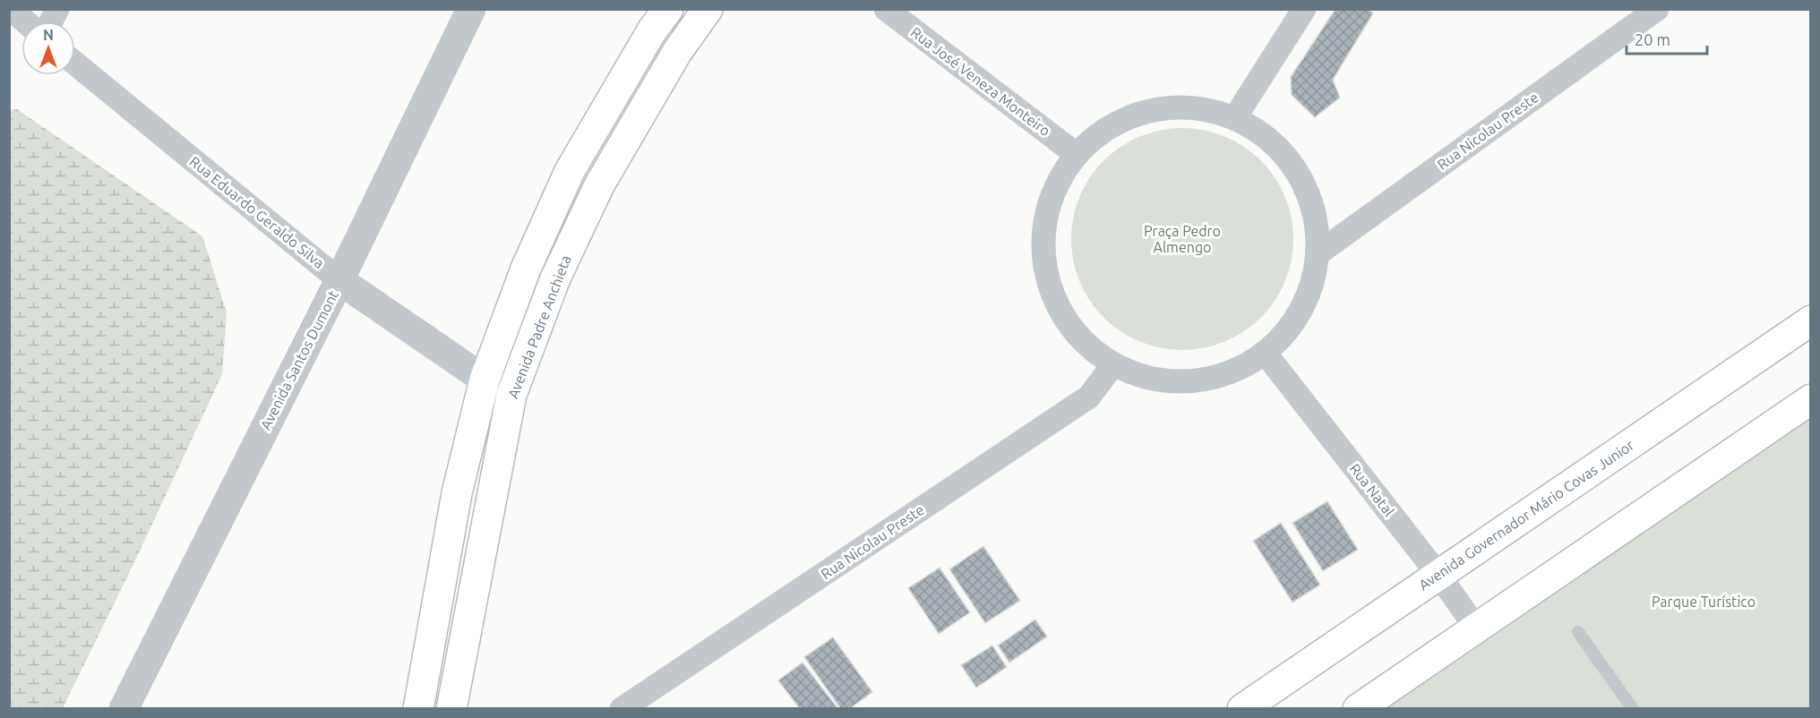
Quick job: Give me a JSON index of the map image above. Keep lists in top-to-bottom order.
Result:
{
  "streets": {
    "main road": ["Avenida Padre Anchieta", "Avenida Governador Mário Covas Junior"],
    "street": [
      "Rua José Veneza Monteiro",
      "Rua Nicolau Preste",
      "Rua Eduardo Geraldo Silva",
      "Avenida Santos Dumont",
      "Rua Natal"
    ]
  },
  "crossings": [
    ["Rua Eduardo Geraldo Silva", "Avenida Padre Anchieta"],
    ["Rua Eduardo Geraldo Silva", "Avenida Santos Dumont"],
    ["Rua Natal", "Avenida Governador Mário Covas Junior"]
  ],
  "parks": ["Praça Pedro Almengo", "Parque Turístico"],
  "scale_bar": "20 m",
  "north": "top"
}
